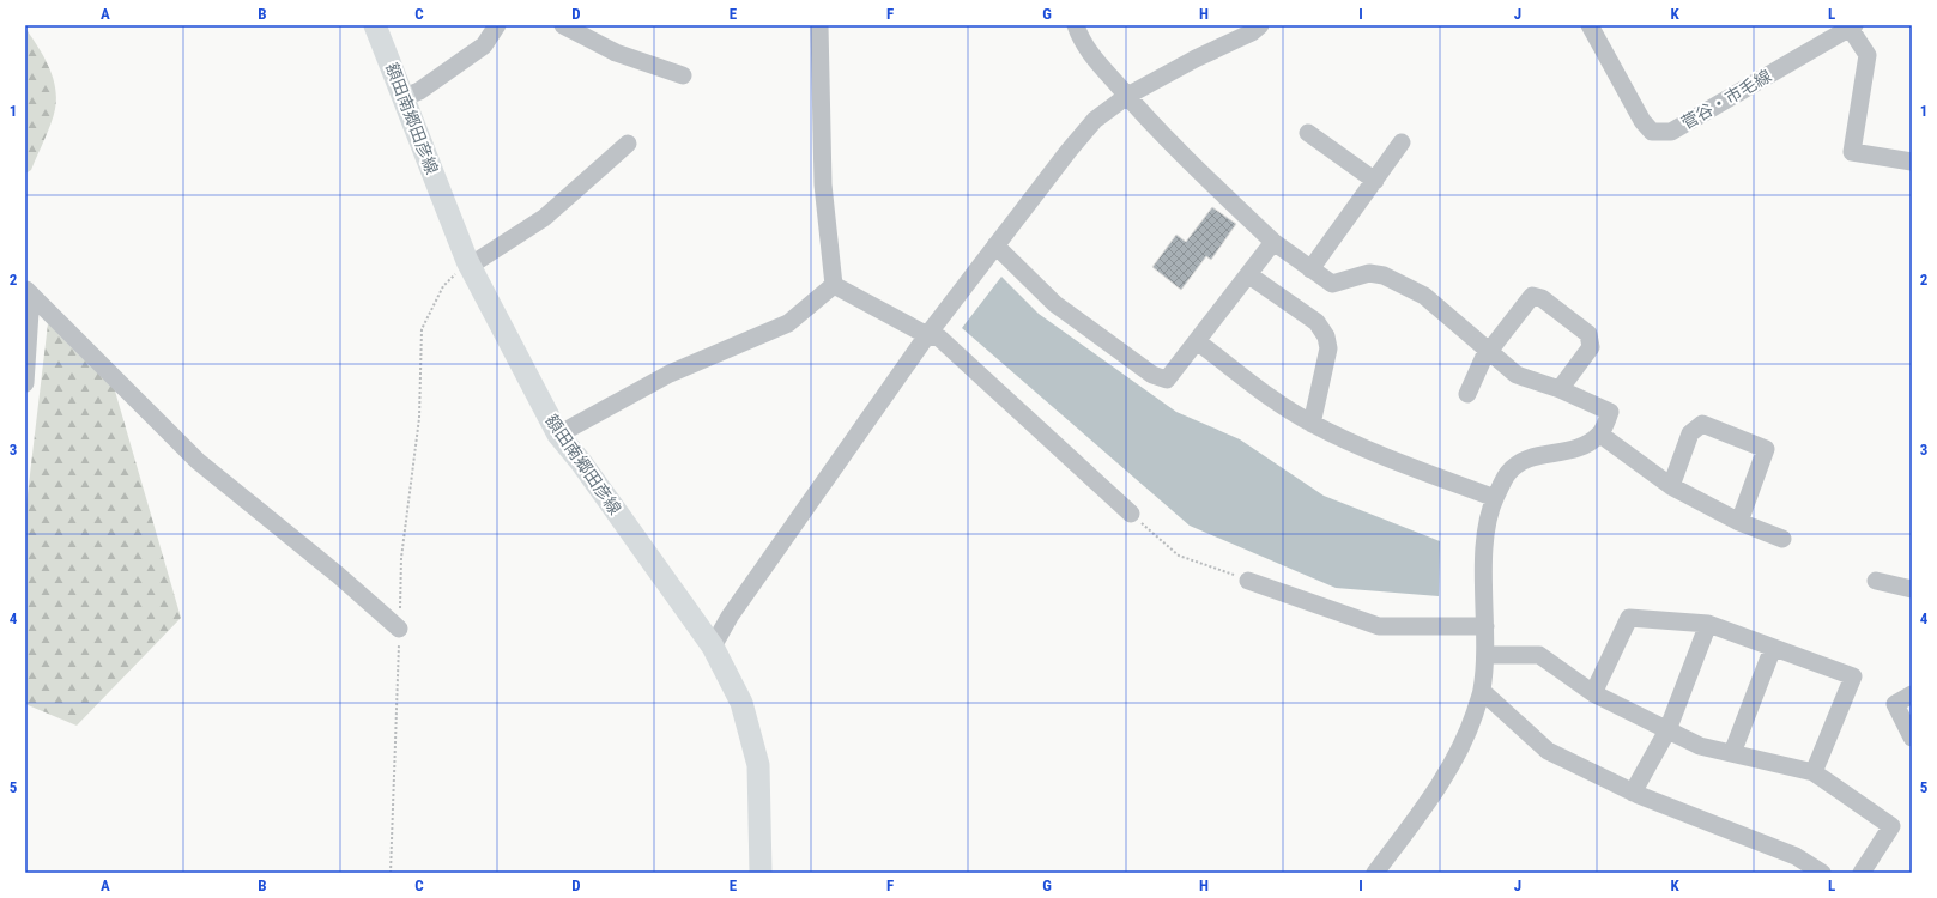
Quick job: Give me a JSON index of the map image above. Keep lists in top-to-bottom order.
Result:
{
  "streets": {
    "main road": ["額田南郷田彦線"],
    "street": ["菅谷・市毛線"]
  },
  "grid": {
    "columns": [
      "A",
      "B",
      "C",
      "D",
      "E",
      "F",
      "G",
      "H",
      "I",
      "J",
      "K",
      "L"
    ],
    "rows": [
      "1",
      "2",
      "3",
      "4",
      "5"
    ]
  }
}
